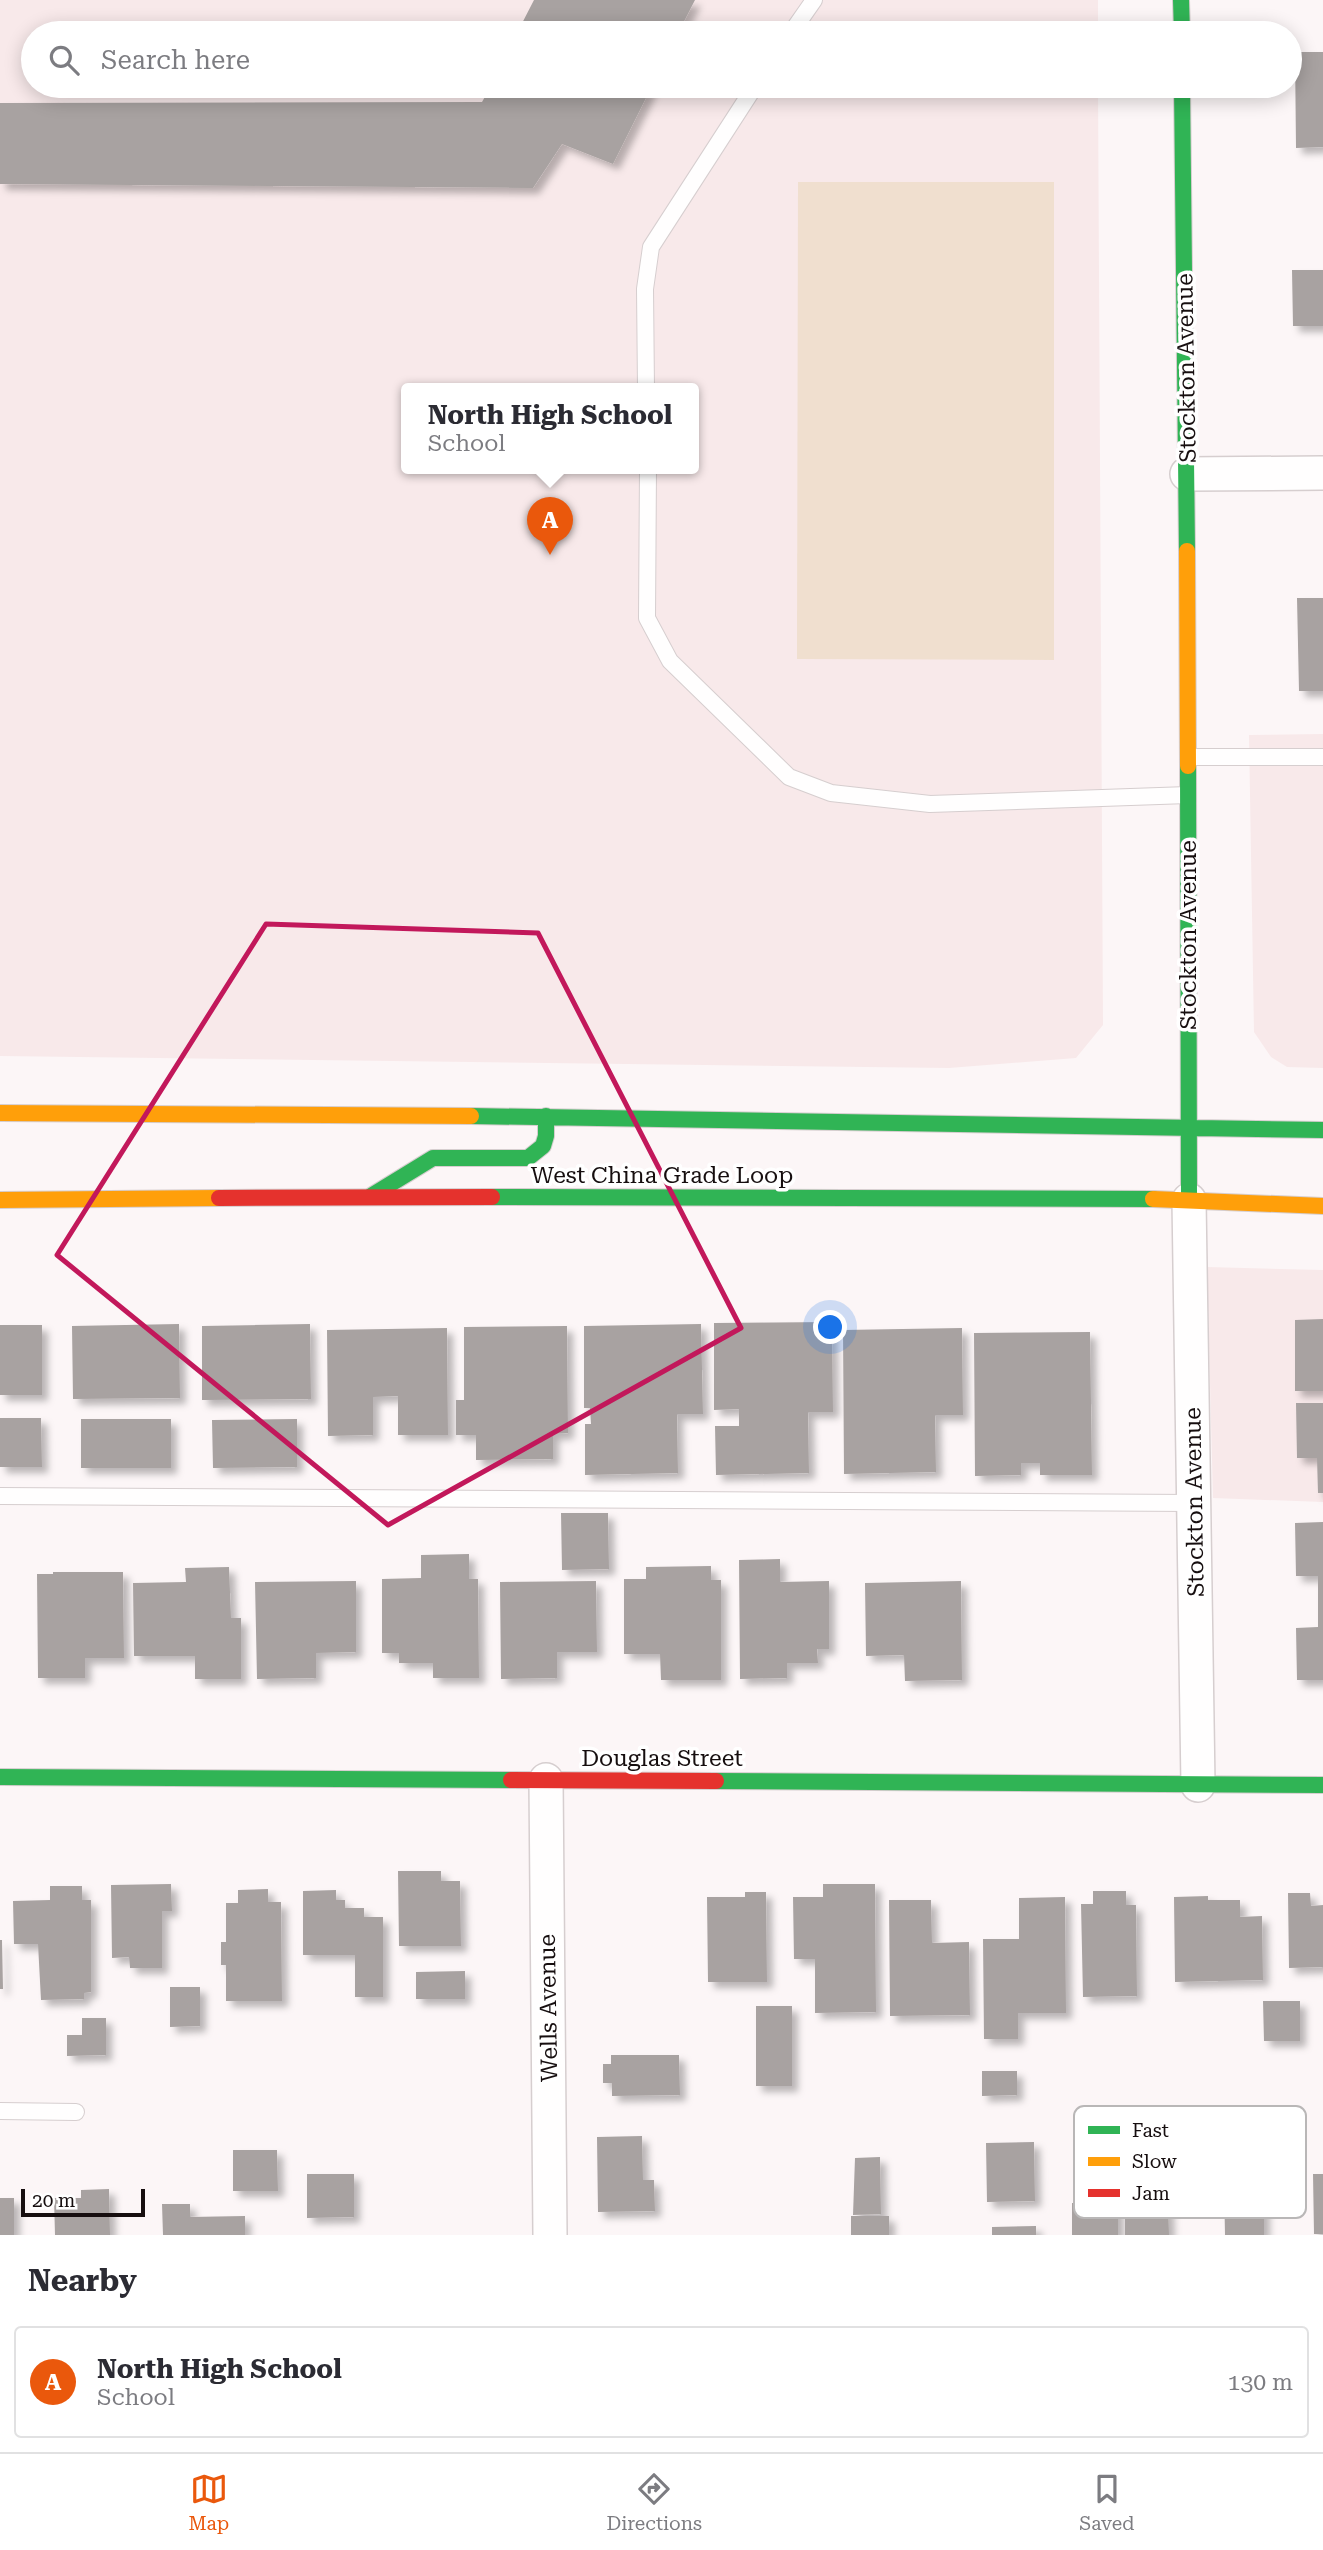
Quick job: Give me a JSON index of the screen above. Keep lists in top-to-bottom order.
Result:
{
  "streets": {
    "main road": ["Stockton Avenue", "West China Grade Loop", "Douglas Street"],
    "street": ["Wells Avenue"]
  },
  "crossings": [
    ["Stockton Avenue", "West China Grade Loop"],
    ["Stockton Avenue", "Douglas Street"],
    ["Douglas Street", "Wells Avenue"]
  ],
  "legend": ["Fast", "Slow", "Jam"],
  "scale_bar": "20 m",
  "page": {
    "search": "Search here",
    "popup": ["North High School", "School"],
    "pins": "A",
    "scale": "20 m",
    "heading": "Nearby",
    "list": [
      {
        "mark": "A",
        "name": "North High School",
        "note": "School",
        "value": "130 m"
      }
    ],
    "nav": ["Map", "Directions", "Saved"]
  }
}
